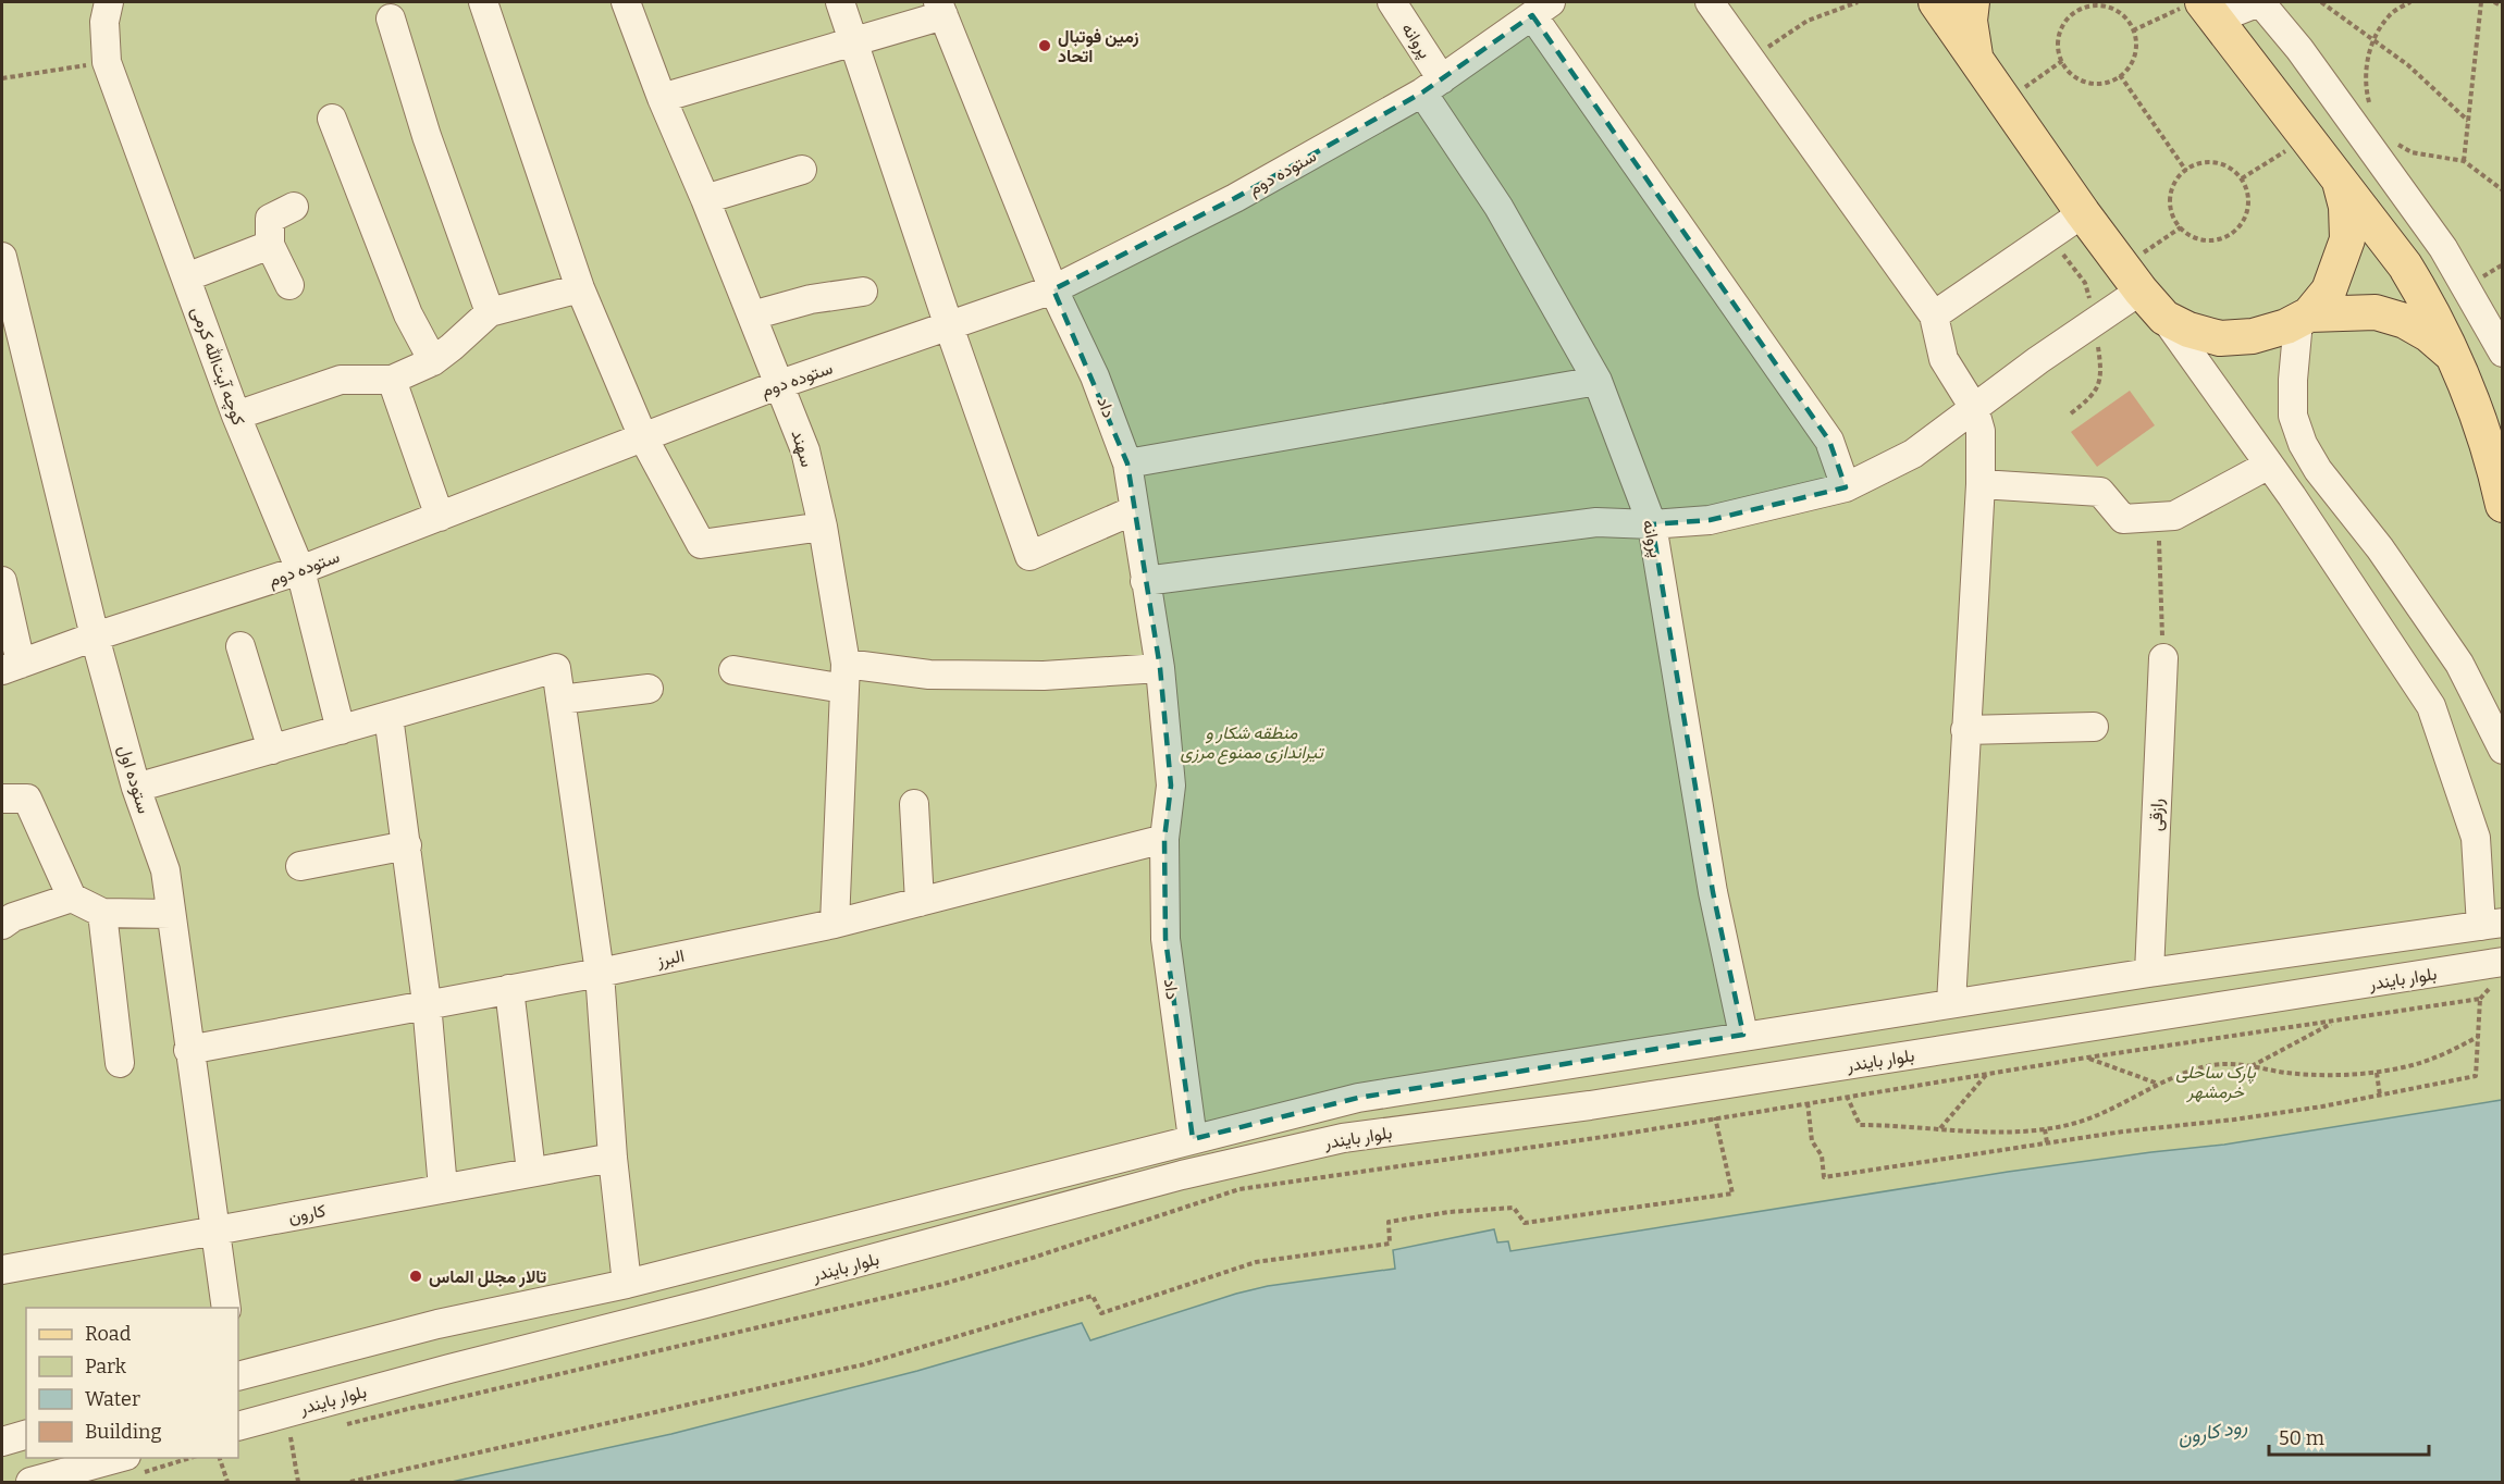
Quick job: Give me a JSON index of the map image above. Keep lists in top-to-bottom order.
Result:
{
  "streets": {
    "street": [
      "پروانه",
      "ستوده دوم",
      "کوچه آیت‌الله کرمی",
      "داد",
      "سهند",
      "ستوده اول",
      "رازقی",
      "البرز",
      "بلوار بایندر",
      "کارون"
    ]
  },
  "crossings": [
    ["پروانه", "ستوده دوم"],
    ["پروانه", "بلوار بایندر"],
    ["ستوده دوم", "کوچه آیت‌الله کرمی"],
    ["ستوده دوم", "داد"],
    ["ستوده دوم", "سهند"],
    ["ستوده دوم", "ستوده اول"],
    ["داد", "البرز"],
    ["داد", "بلوار بایندر"],
    ["سهند", "البرز"],
    ["ستوده اول", "البرز"],
    ["ستوده اول", "کارون"],
    ["رازقی", "بلوار بایندر"]
  ],
  "water": ["رود کارون"],
  "parks": ["منطقه شکار و تیراندازی ممنوع مرزی", "پارک ساحلی خرمشهر"],
  "places": ["زمین فوتبال اتحاد", "تالار مجلل الماس"],
  "legend": [
    "Road",
    "Park",
    "Water",
    "Building"
  ],
  "scale_bar": "50 m"
}
